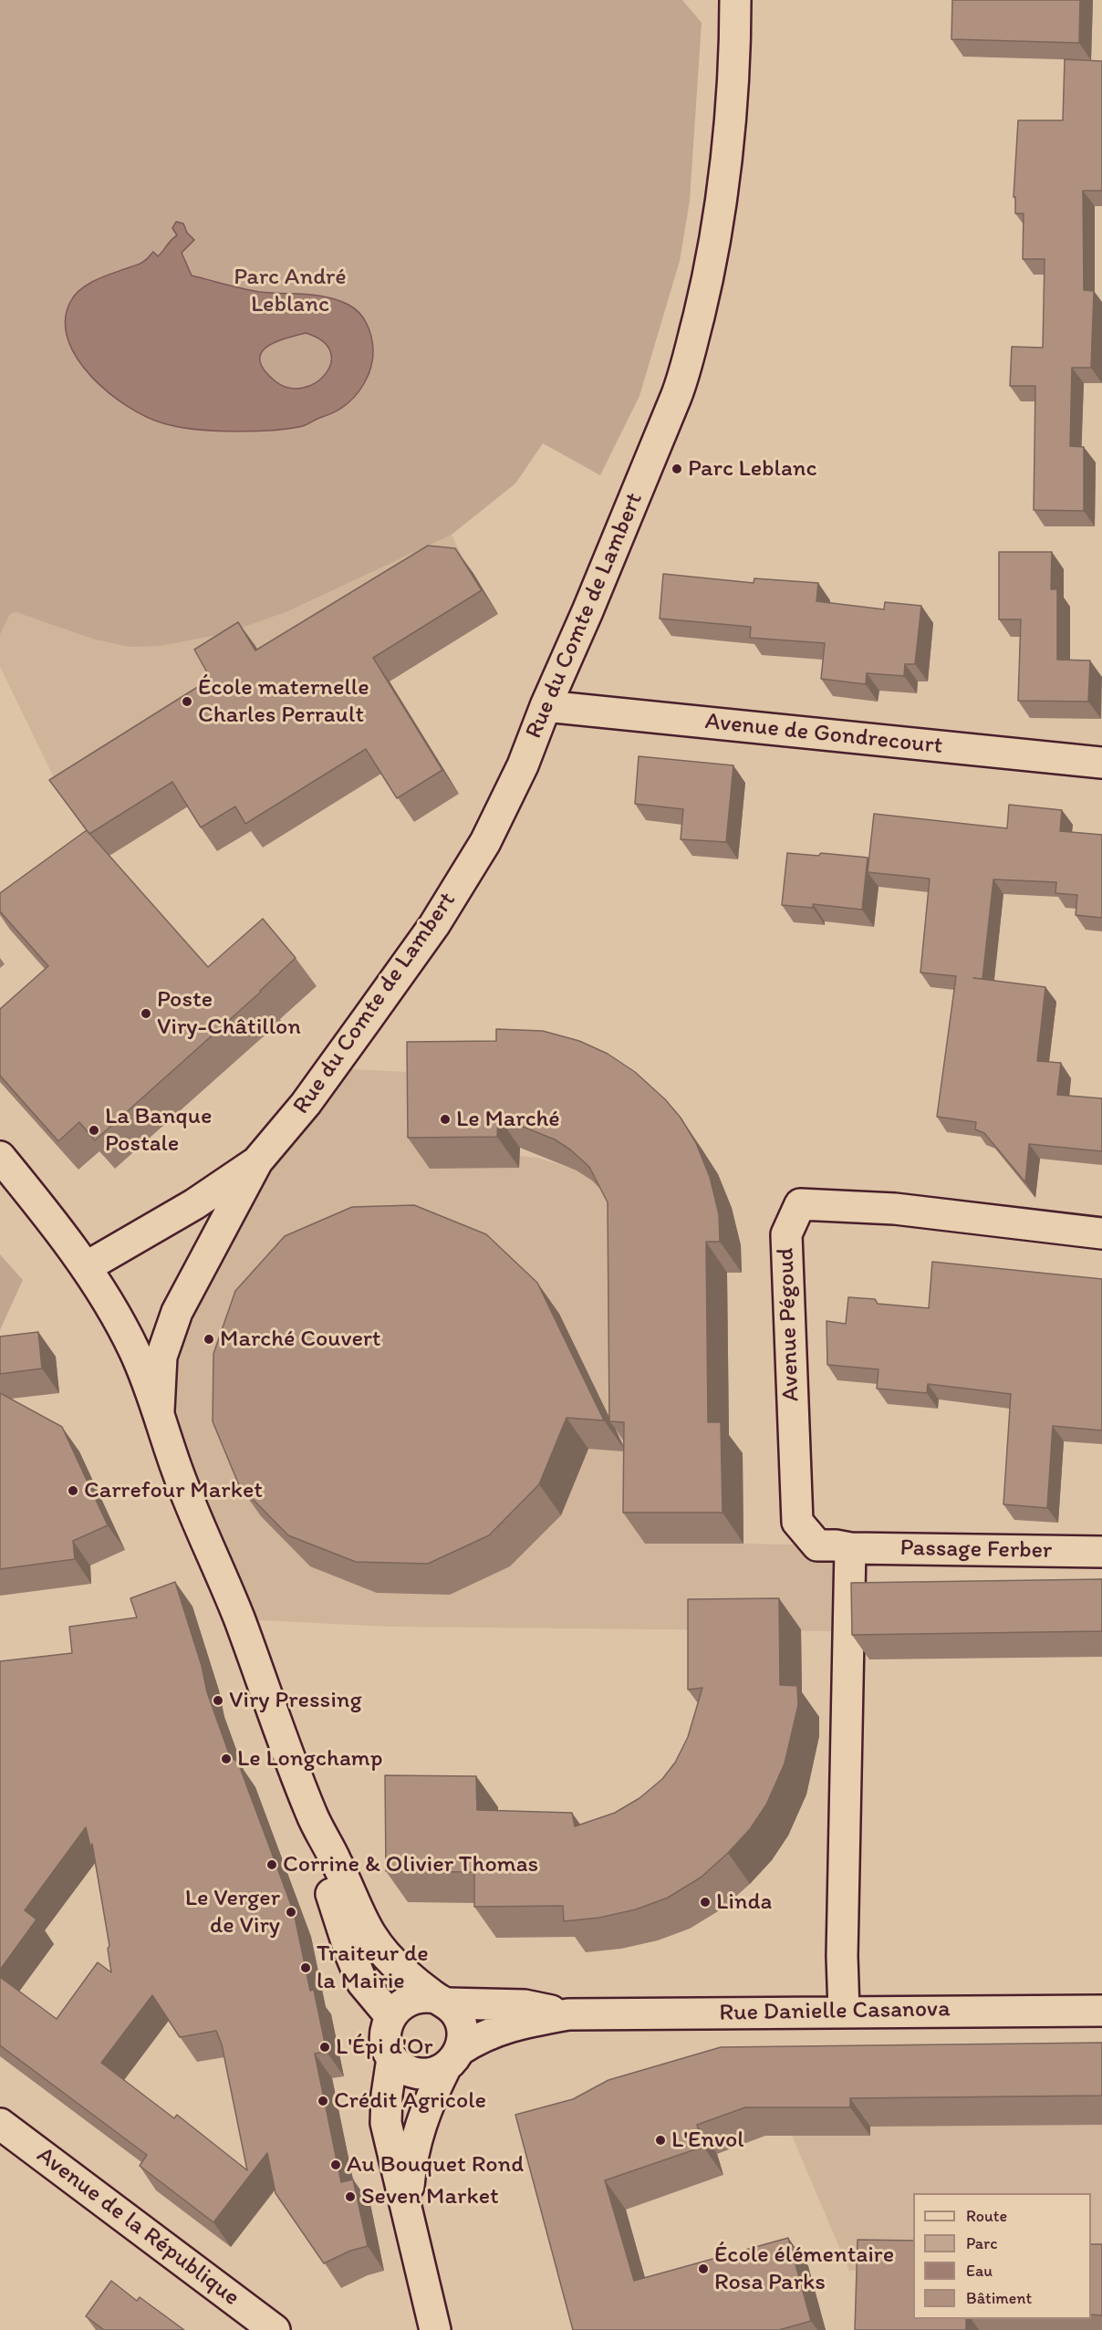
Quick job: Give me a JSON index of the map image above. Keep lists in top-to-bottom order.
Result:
{
  "streets": {
    "street": [
      "Rue du Comte de Lambert",
      "Avenue de Gondrecourt",
      "Avenue Pégoud",
      "Passage Ferber",
      "Rue Danielle Casanova",
      "Avenue de la République"
    ]
  },
  "crossings": [
    ["Rue du Comte de Lambert", "Avenue de Gondrecourt"],
    ["Avenue Pégoud", "Passage Ferber"]
  ],
  "parks": ["Parc André Leblanc"],
  "places": [
    "Parc Leblanc",
    "École maternelle Charles Perrault",
    "Poste Viry-Châtillon",
    "Le Marché",
    "La Banque Postale",
    "Marché Couvert",
    "Carrefour Market",
    "Viry Pressing",
    "Le Longchamp",
    "Corrine & Olivier Thomas",
    "Linda",
    "Le Verger de Viry",
    "Traiteur de la Mairie",
    "L'Épi d'Or",
    "Crédit Agricole",
    "L'Envol",
    "Au Bouquet Rond",
    "Seven Market",
    "École élémentaire Rosa Parks"
  ],
  "legend": [
    "Route",
    "Parc",
    "Eau",
    "Bâtiment"
  ]
}
